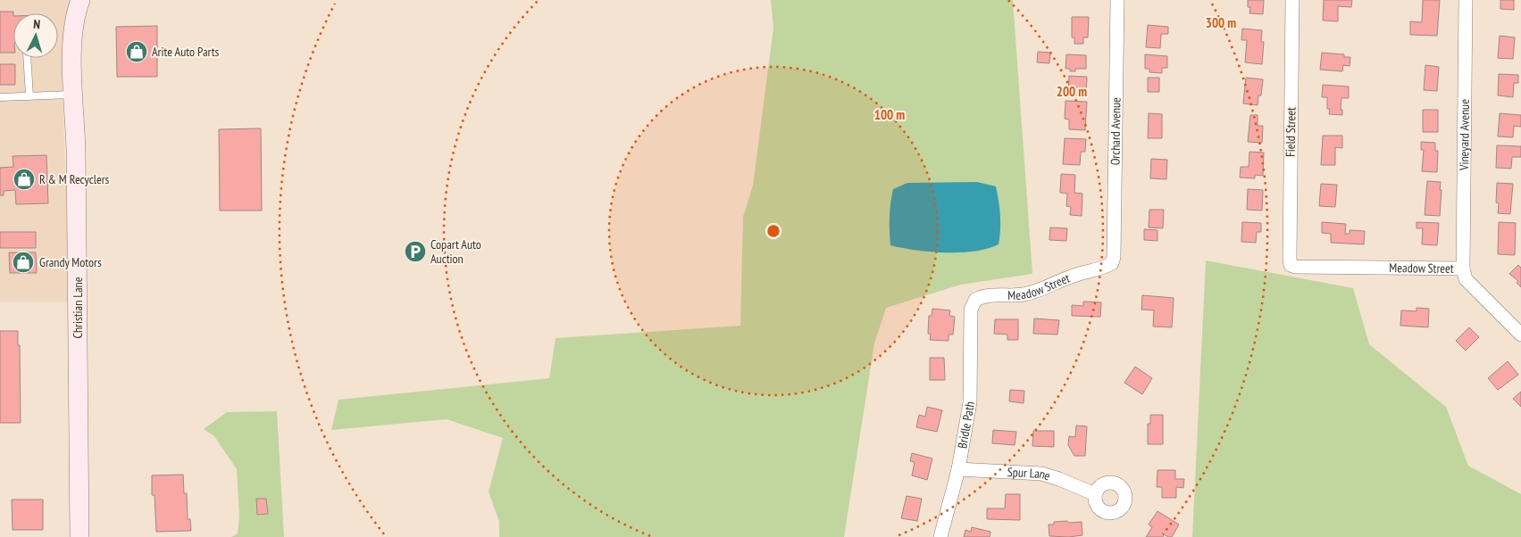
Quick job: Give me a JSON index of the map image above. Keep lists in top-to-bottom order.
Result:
{
  "streets": {
    "main road": ["Christian Lane"],
    "street": [
      "Orchard Avenue",
      "Field Street",
      "Vineyard Avenue",
      "Meadow Street",
      "Bridle Path",
      "Spur Lane"
    ]
  },
  "crossings": [
    ["Orchard Avenue", "Meadow Street"],
    ["Field Street", "Meadow Street"],
    ["Vineyard Avenue", "Meadow Street"],
    ["Meadow Street", "Bridle Path"],
    ["Bridle Path", "Spur Lane"]
  ],
  "places": {
    "shop": ["Arite Auto Parts", "R & M Recyclers", "Grandy Motors"],
    "parking": ["Copart Auto Auction"]
  },
  "north": "top",
  "rings": ["300 m", "200 m", "100 m"]
}
